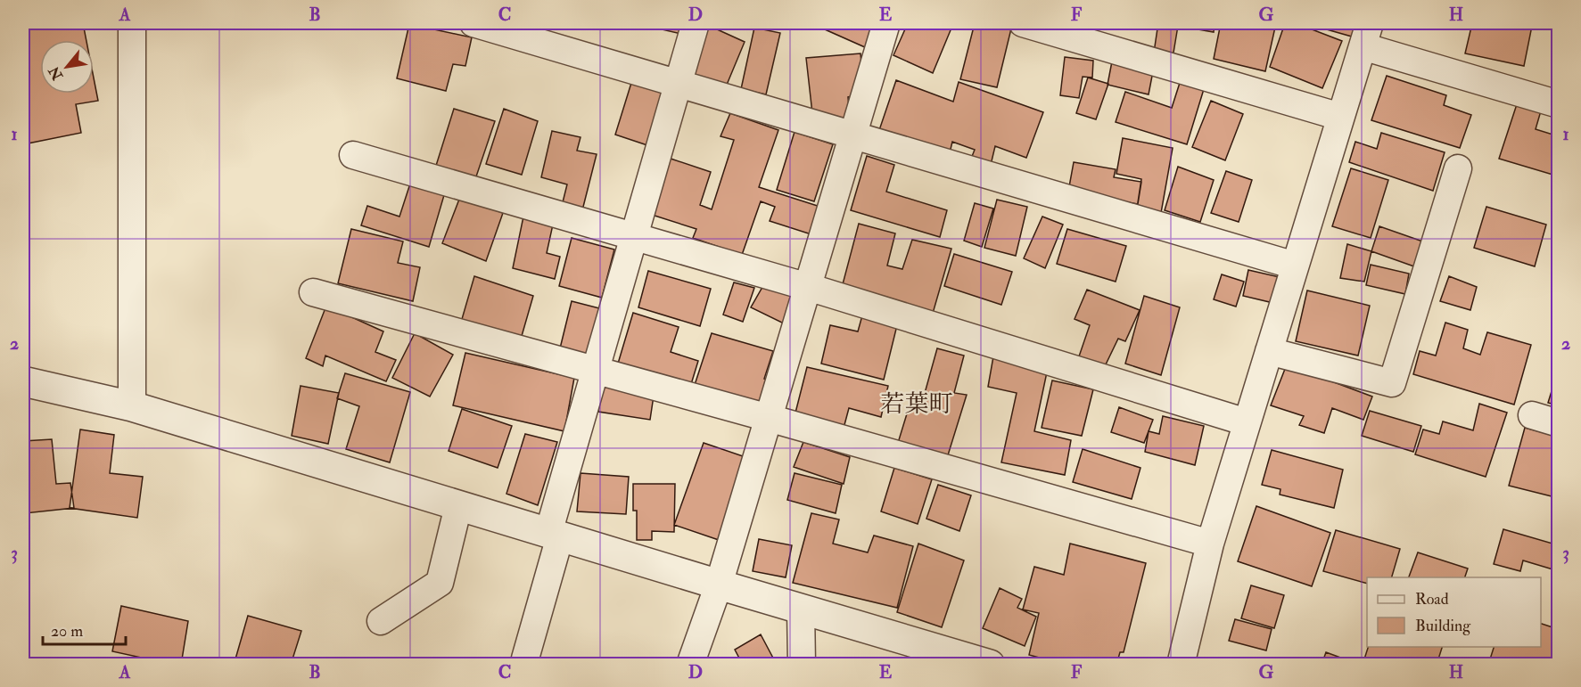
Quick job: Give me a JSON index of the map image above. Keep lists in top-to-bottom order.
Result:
{
  "districts": ["若葉町"],
  "legend": ["Road", "Building"],
  "scale_bar": "20 m",
  "north": "bottom left",
  "grid": {
    "columns": [
      "A",
      "B",
      "C",
      "D",
      "E",
      "F",
      "G",
      "H"
    ],
    "rows": ["1", "2", "3"]
  }
}
